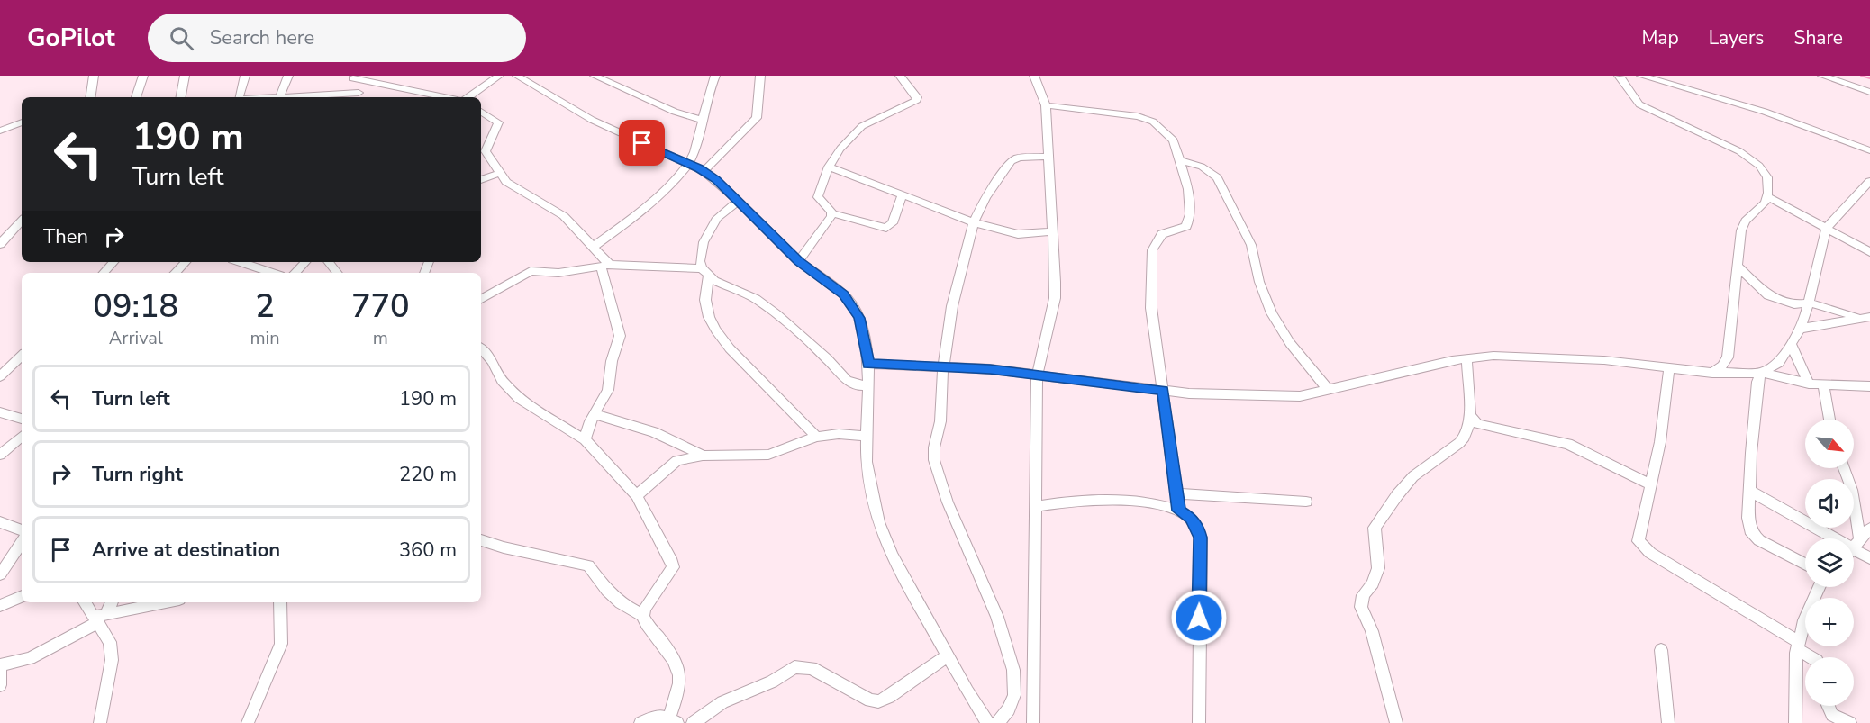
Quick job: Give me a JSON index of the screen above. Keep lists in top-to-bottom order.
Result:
{
  "north": "bottom right",
  "page": {
    "header": "GoPilot",
    "search": "Search here",
    "nav": ["Map", "Layers", "Share"],
    "turn": ["190 m", "Turn left"],
    "then": "Then",
    "eta": [
      "09:18",
      "Arrival",
      "2",
      "min",
      "770",
      "m"
    ],
    "list": [
      {
        "name": "Turn left",
        "value": "190 m"
      },
      {
        "name": "Turn right",
        "value": "220 m"
      },
      {
        "name": "Arrive at destination",
        "value": "360 m"
      }
    ],
    "map_buttons": ["+", "−"]
  }
}
